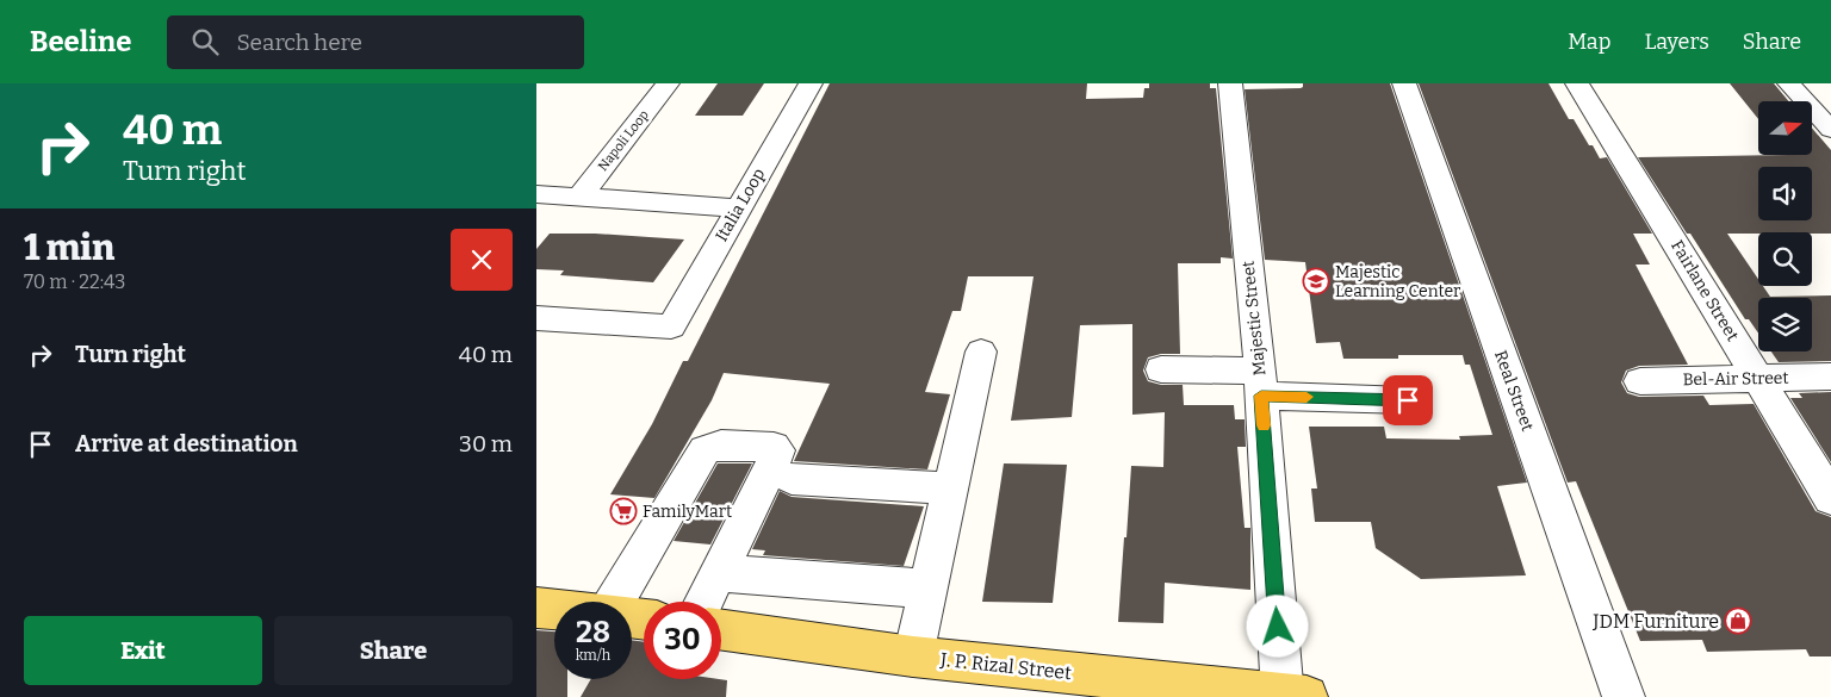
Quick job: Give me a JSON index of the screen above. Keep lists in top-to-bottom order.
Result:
{
  "streets": {
    "main road": ["J. P. Rizal Street"],
    "street": [
      "Napoli Loop",
      "Italia Loop",
      "Fairlane Street",
      "Majestic Street",
      "Bel-Air Street",
      "Real Street"
    ]
  },
  "crossings": [
    ["Fairlane Street", "Bel-Air Street"],
    ["Majestic Street", "J. P. Rizal Street"]
  ],
  "places": {
    "school or university": ["Majestic Learning Center"],
    "supermarket": ["FamilyMart"],
    "shop": ["JDM Furniture"]
  },
  "north": "right",
  "page": {
    "header": "Beeline",
    "search": "Search here",
    "nav": ["Map", "Layers", "Share"],
    "turn": ["40 m", "Turn right"],
    "heading": ["1 min", "70 m · 22:43"],
    "list": [
      {
        "name": "Turn right",
        "value": "40 m"
      },
      {
        "name": "Arrive at destination",
        "value": "30 m"
      }
    ],
    "speed": "28 km/h",
    "limit": "30",
    "buttons": ["Exit", "Share"]
  }
}
